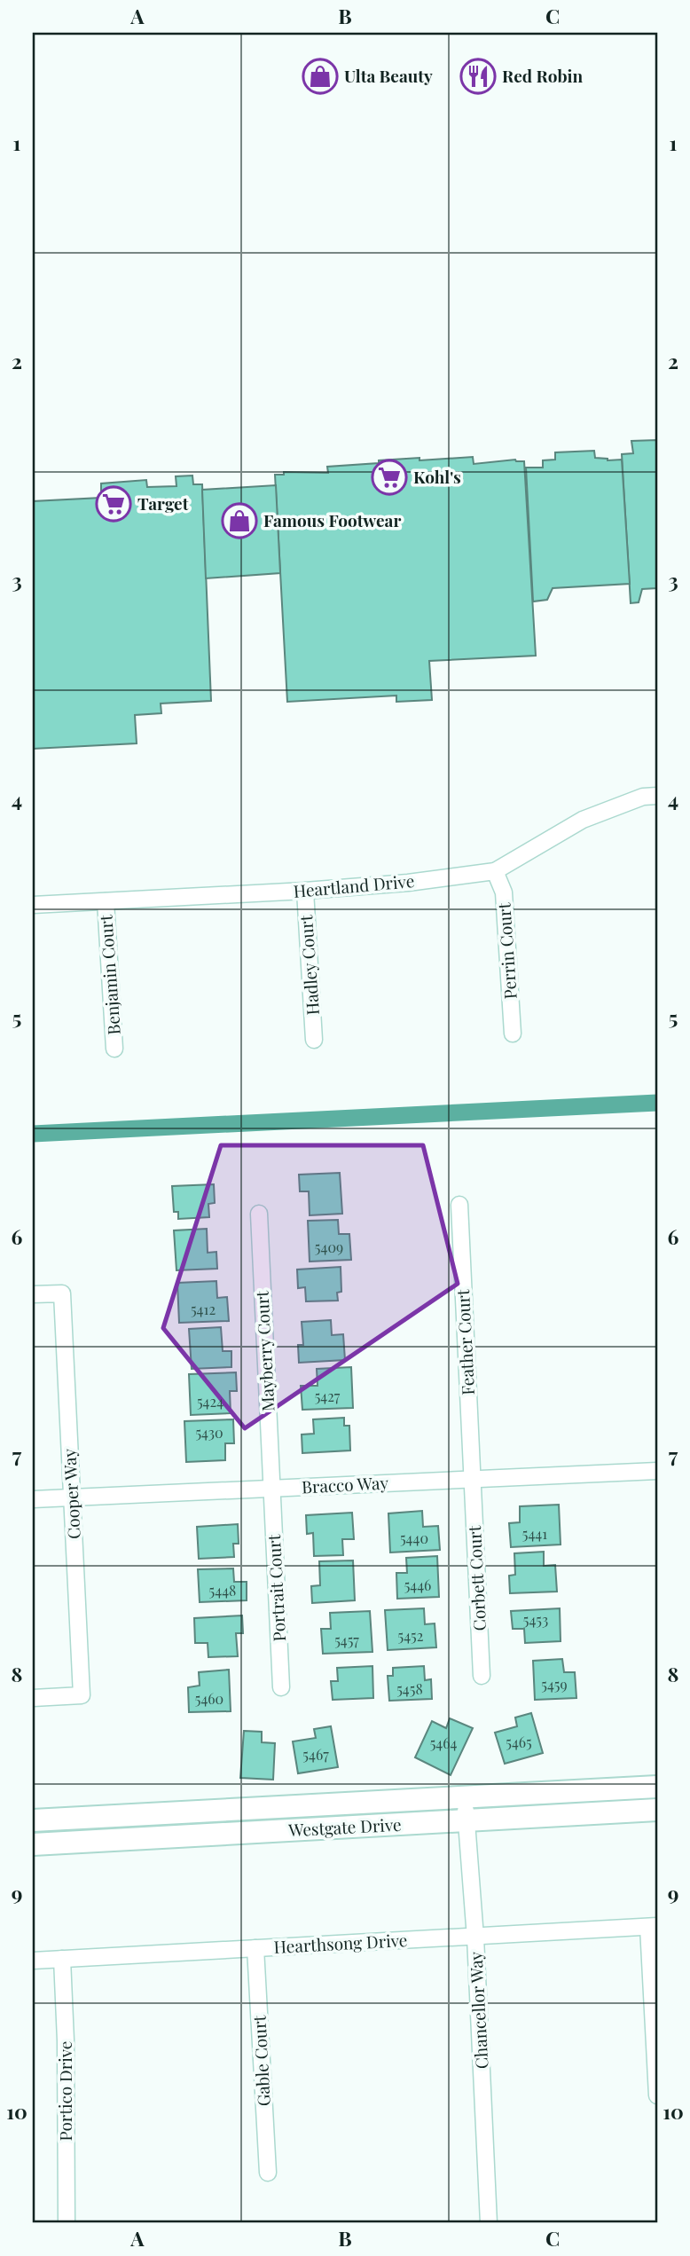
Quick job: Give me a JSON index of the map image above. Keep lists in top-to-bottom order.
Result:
{
  "streets": {
    "street": [
      "Heartland Drive",
      "Perrin Court",
      "Hadley Court",
      "Benjamin Court",
      "Feather Court",
      "Mayberry Court",
      "Bracco Way",
      "Cooper Way",
      "Corbett Court",
      "Portrait Court",
      "Westgate Drive",
      "Hearthsong Drive",
      "Chancellor Way",
      "Gable Court",
      "Portico Drive"
    ]
  },
  "crossings": [
    ["Heartland Drive", "Perrin Court"],
    ["Heartland Drive", "Hadley Court"],
    ["Heartland Drive", "Benjamin Court"],
    ["Feather Court", "Bracco Way"],
    ["Feather Court", "Corbett Court"],
    ["Mayberry Court", "Bracco Way"],
    ["Mayberry Court", "Portrait Court"],
    ["Bracco Way", "Cooper Way"],
    ["Bracco Way", "Corbett Court"],
    ["Bracco Way", "Portrait Court"],
    ["Westgate Drive", "Chancellor Way"],
    ["Hearthsong Drive", "Chancellor Way"],
    ["Hearthsong Drive", "Gable Court"],
    ["Hearthsong Drive", "Portico Drive"]
  ],
  "places": {
    "shop": ["Ulta Beauty", "Famous Footwear"],
    "restaurant": ["Red Robin"],
    "supermarket": ["Kohl's", "Target"]
  },
  "house_numbers": [
    "5409",
    "5412",
    "5427",
    "5424",
    "5430",
    "5441",
    "5440",
    "5446",
    "5448",
    "5453",
    "5452",
    "5457",
    "5459",
    "5458",
    "5460",
    "5465",
    "5464",
    "5467"
  ],
  "grid": {
    "columns": ["A", "B", "C"],
    "rows": [
      "1",
      "2",
      "3",
      "4",
      "5",
      "6",
      "7",
      "8",
      "9",
      "10"
    ]
  }
}
